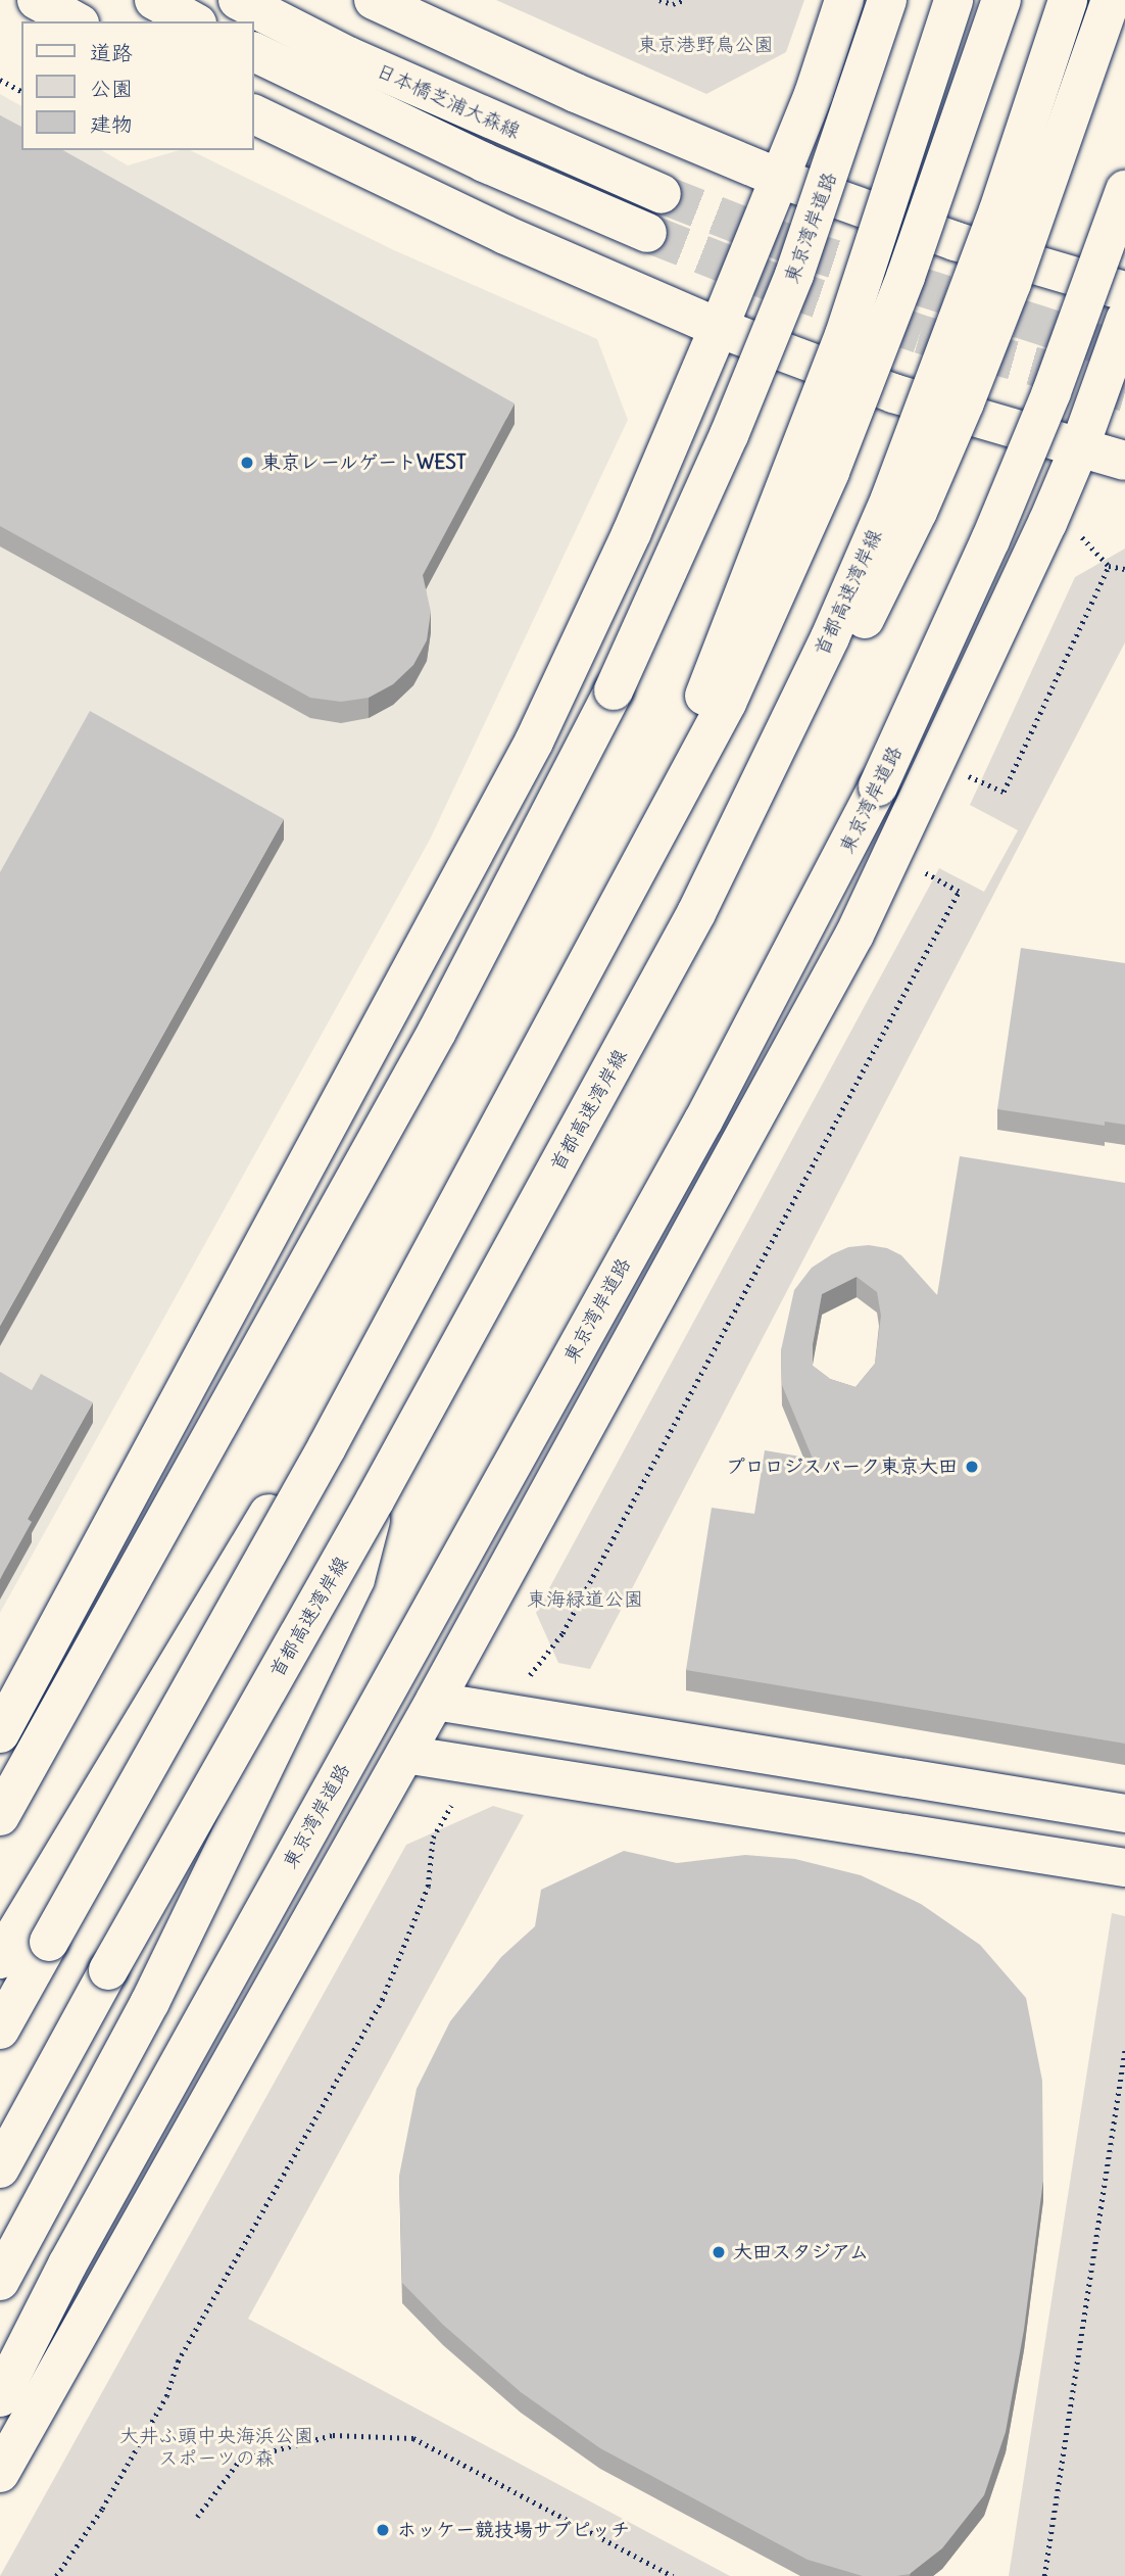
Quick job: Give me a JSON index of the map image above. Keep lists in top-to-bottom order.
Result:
{
  "streets": {
    "main road": ["日本橋芝浦大森線", "東京湾岸道路", "首都高速湾岸線"]
  },
  "parks": ["東京港野鳥公園", "東海緑道公園", "大井ふ頭中央海浜公園 スポーツの森"],
  "places": [
    "東京レールゲートWEST",
    "プロロジスパーク東京大田",
    "大田スタジアム",
    "ホッケー競技場サブピッチ"
  ],
  "legend": ["道路", "公園", "建物"]
}
